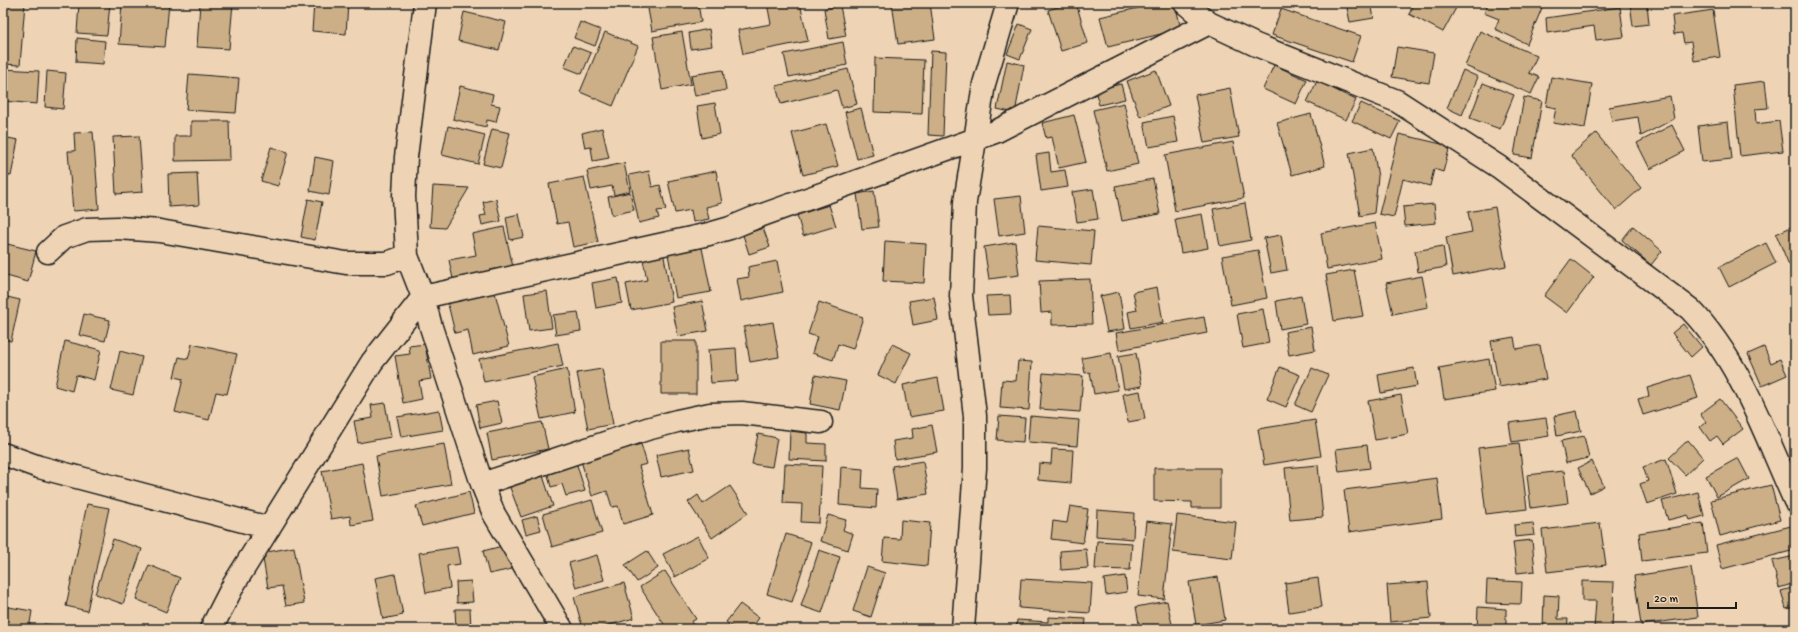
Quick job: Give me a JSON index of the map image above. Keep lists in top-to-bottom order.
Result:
{
  "scale_bar": "20 m"
}
